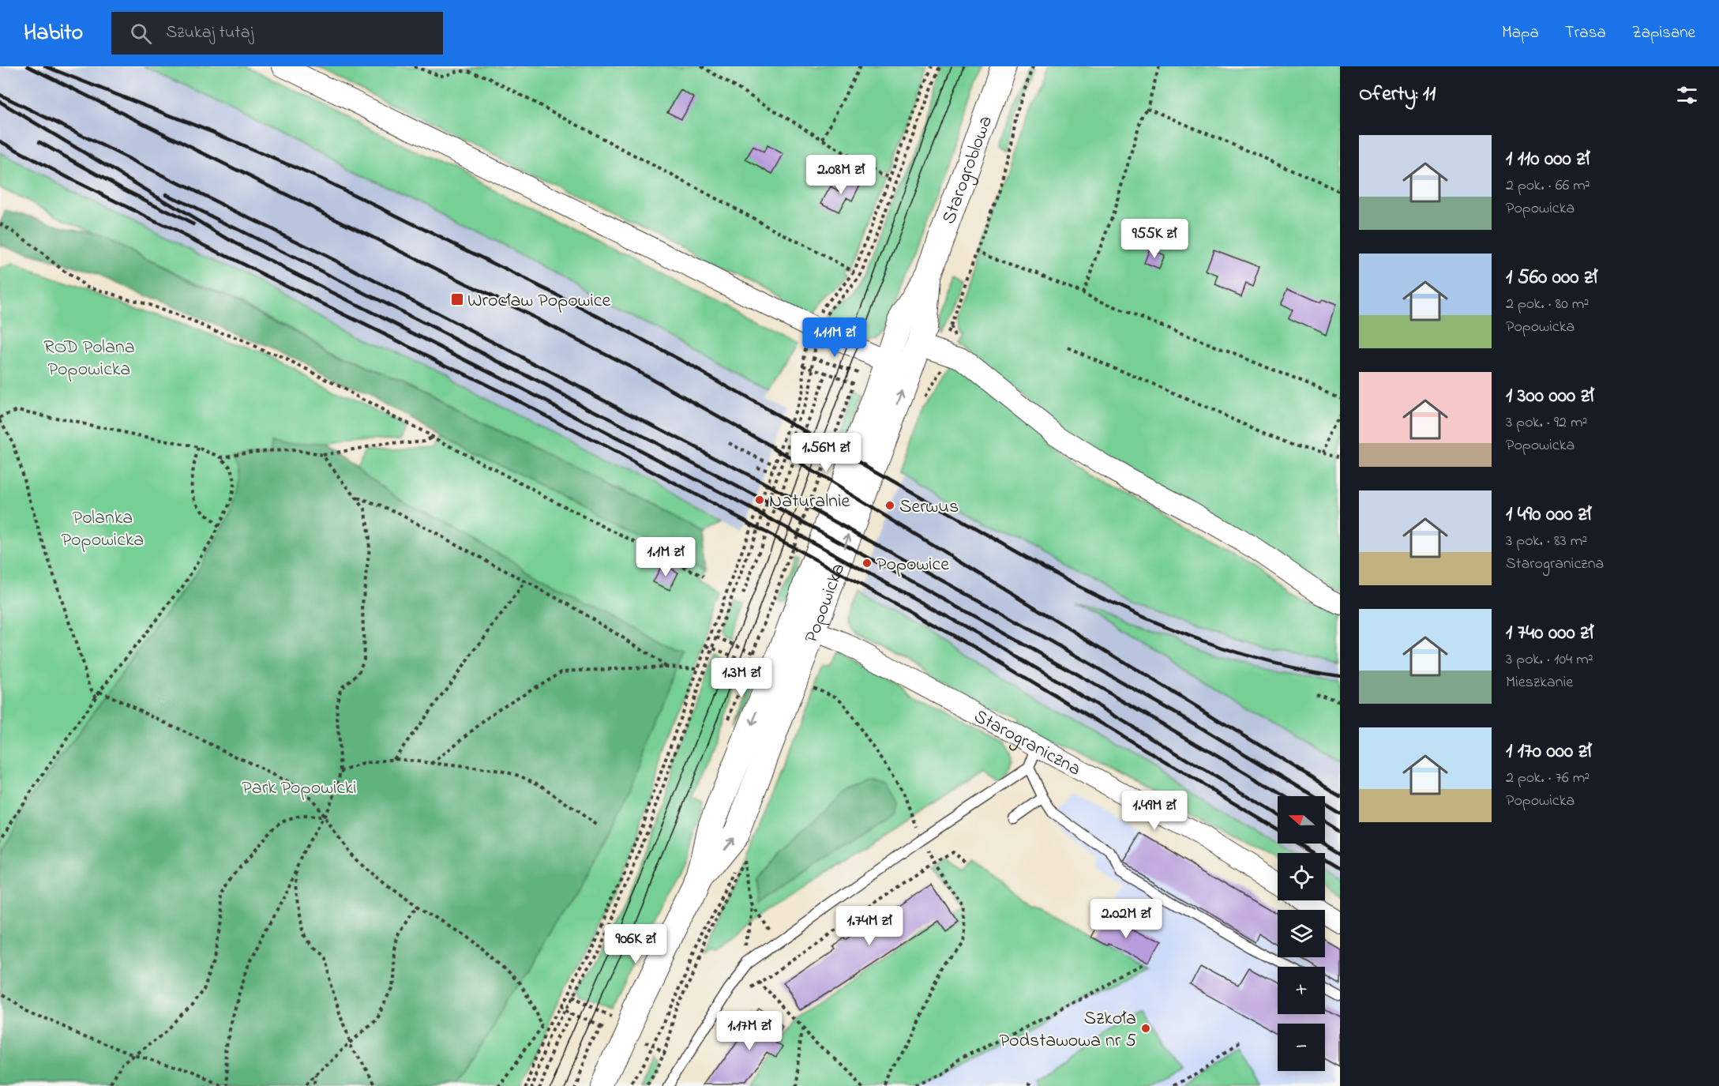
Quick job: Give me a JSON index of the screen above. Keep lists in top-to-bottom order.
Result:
{
  "streets": {
    "street": ["Starogroblowa", "Popowicka", "Starograniczna"]
  },
  "crossings": [
    ["Starogroblowa", "Popowicka"],
    ["Popowicka", "Starograniczna"]
  ],
  "parks": ["ROD Polana Popowicka", "Polanka Popowicka", "Park Popowicki"],
  "places": {
    "transit": ["Wrocław Popowice"],
    "other": [
      "Naturalnie",
      "Serwus",
      "Popowice",
      "Szkoła Podstawowa nr 5"
    ]
  },
  "north": "left",
  "page": {
    "header": "Habito",
    "search": "Szukaj tutaj",
    "nav": ["Mapa", "Trasa", "Zapisane"],
    "heading": "Oferty: 11",
    "list": [
      {
        "name": "1 110 000 zł",
        "note": "2 pok. · 66 m² · Popowicka"
      },
      {
        "name": "1 560 000 zł",
        "note": "2 pok. · 80 m² · Popowicka"
      },
      {
        "name": "1 300 000 zł",
        "note": "3 pok. · 92 m² · Popowicka"
      },
      {
        "name": "1 490 000 zł",
        "note": "3 pok. · 83 m² · Starograniczna"
      },
      {
        "name": "1 740 000 zł",
        "note": "3 pok. · 104 m² · Mieszkanie"
      },
      {
        "name": "1 170 000 zł",
        "note": "2 pok. · 76 m² · Popowicka"
      }
    ],
    "price": [
      "2.08M zł",
      "955K zł",
      "1.11M zł",
      "1.56M zł",
      "1.1M zł",
      "1.3M zł",
      "1.49M zł",
      "2.02M zł",
      "1.74M zł",
      "906K zł",
      "1.17M zł"
    ],
    "map_buttons": ["+", "−"]
  }
}
